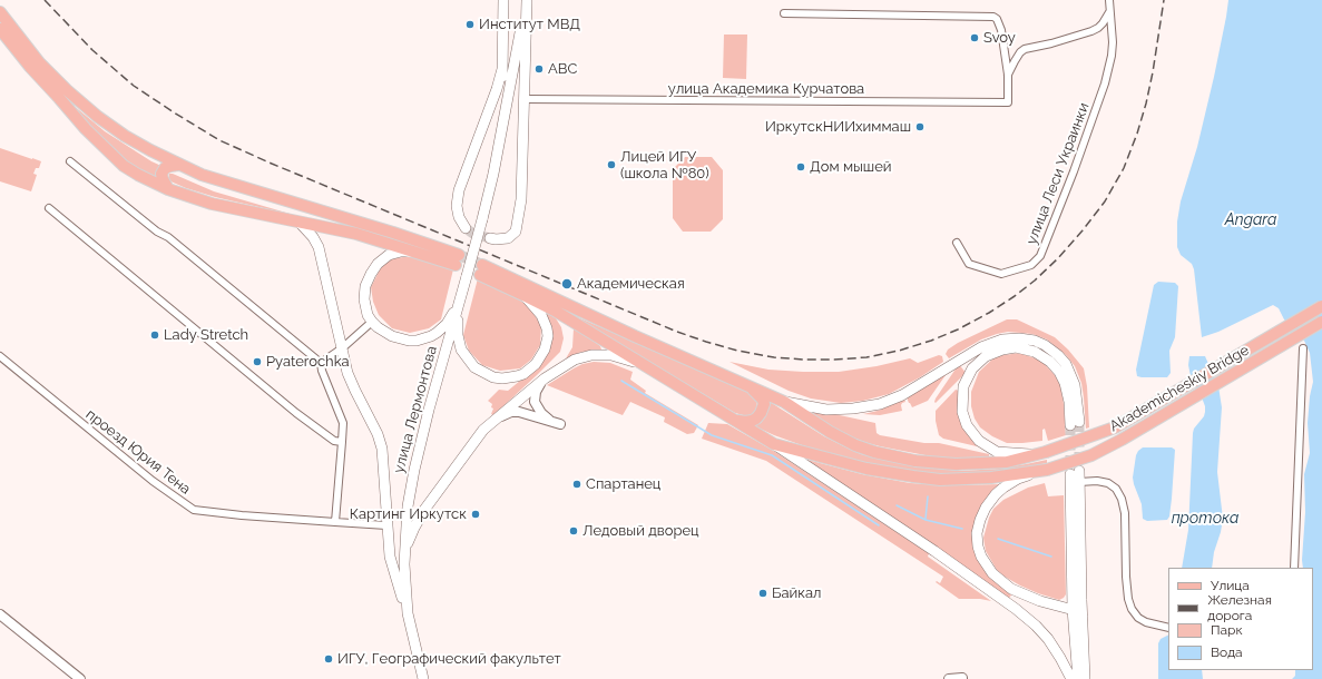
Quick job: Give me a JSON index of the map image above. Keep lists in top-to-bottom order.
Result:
{
  "streets": {
    "main road": ["Akademicheskiy Bridge", "улица Лермонтова"],
    "street": ["улица Академика Курчатова", "улица Леси Украинки", "проезд Юрия Тена"]
  },
  "water": ["Angara", "протока"],
  "places": [
    "Институт МВД",
    "Svoy",
    "ABC",
    "ИркутскНИИхиммаш",
    "Лицей ИГУ (школа №80)",
    "Дом мышей",
    "Академическая",
    "Lady Stretch",
    "Pyaterochka",
    "Спартанец",
    "Картинг Иркутск",
    "Ледовый дворец",
    "Байкал",
    "ИГУ, Географический факультет"
  ],
  "legend": [
    "Улица",
    "Железная дорога",
    "Парк",
    "Вода"
  ]
}
